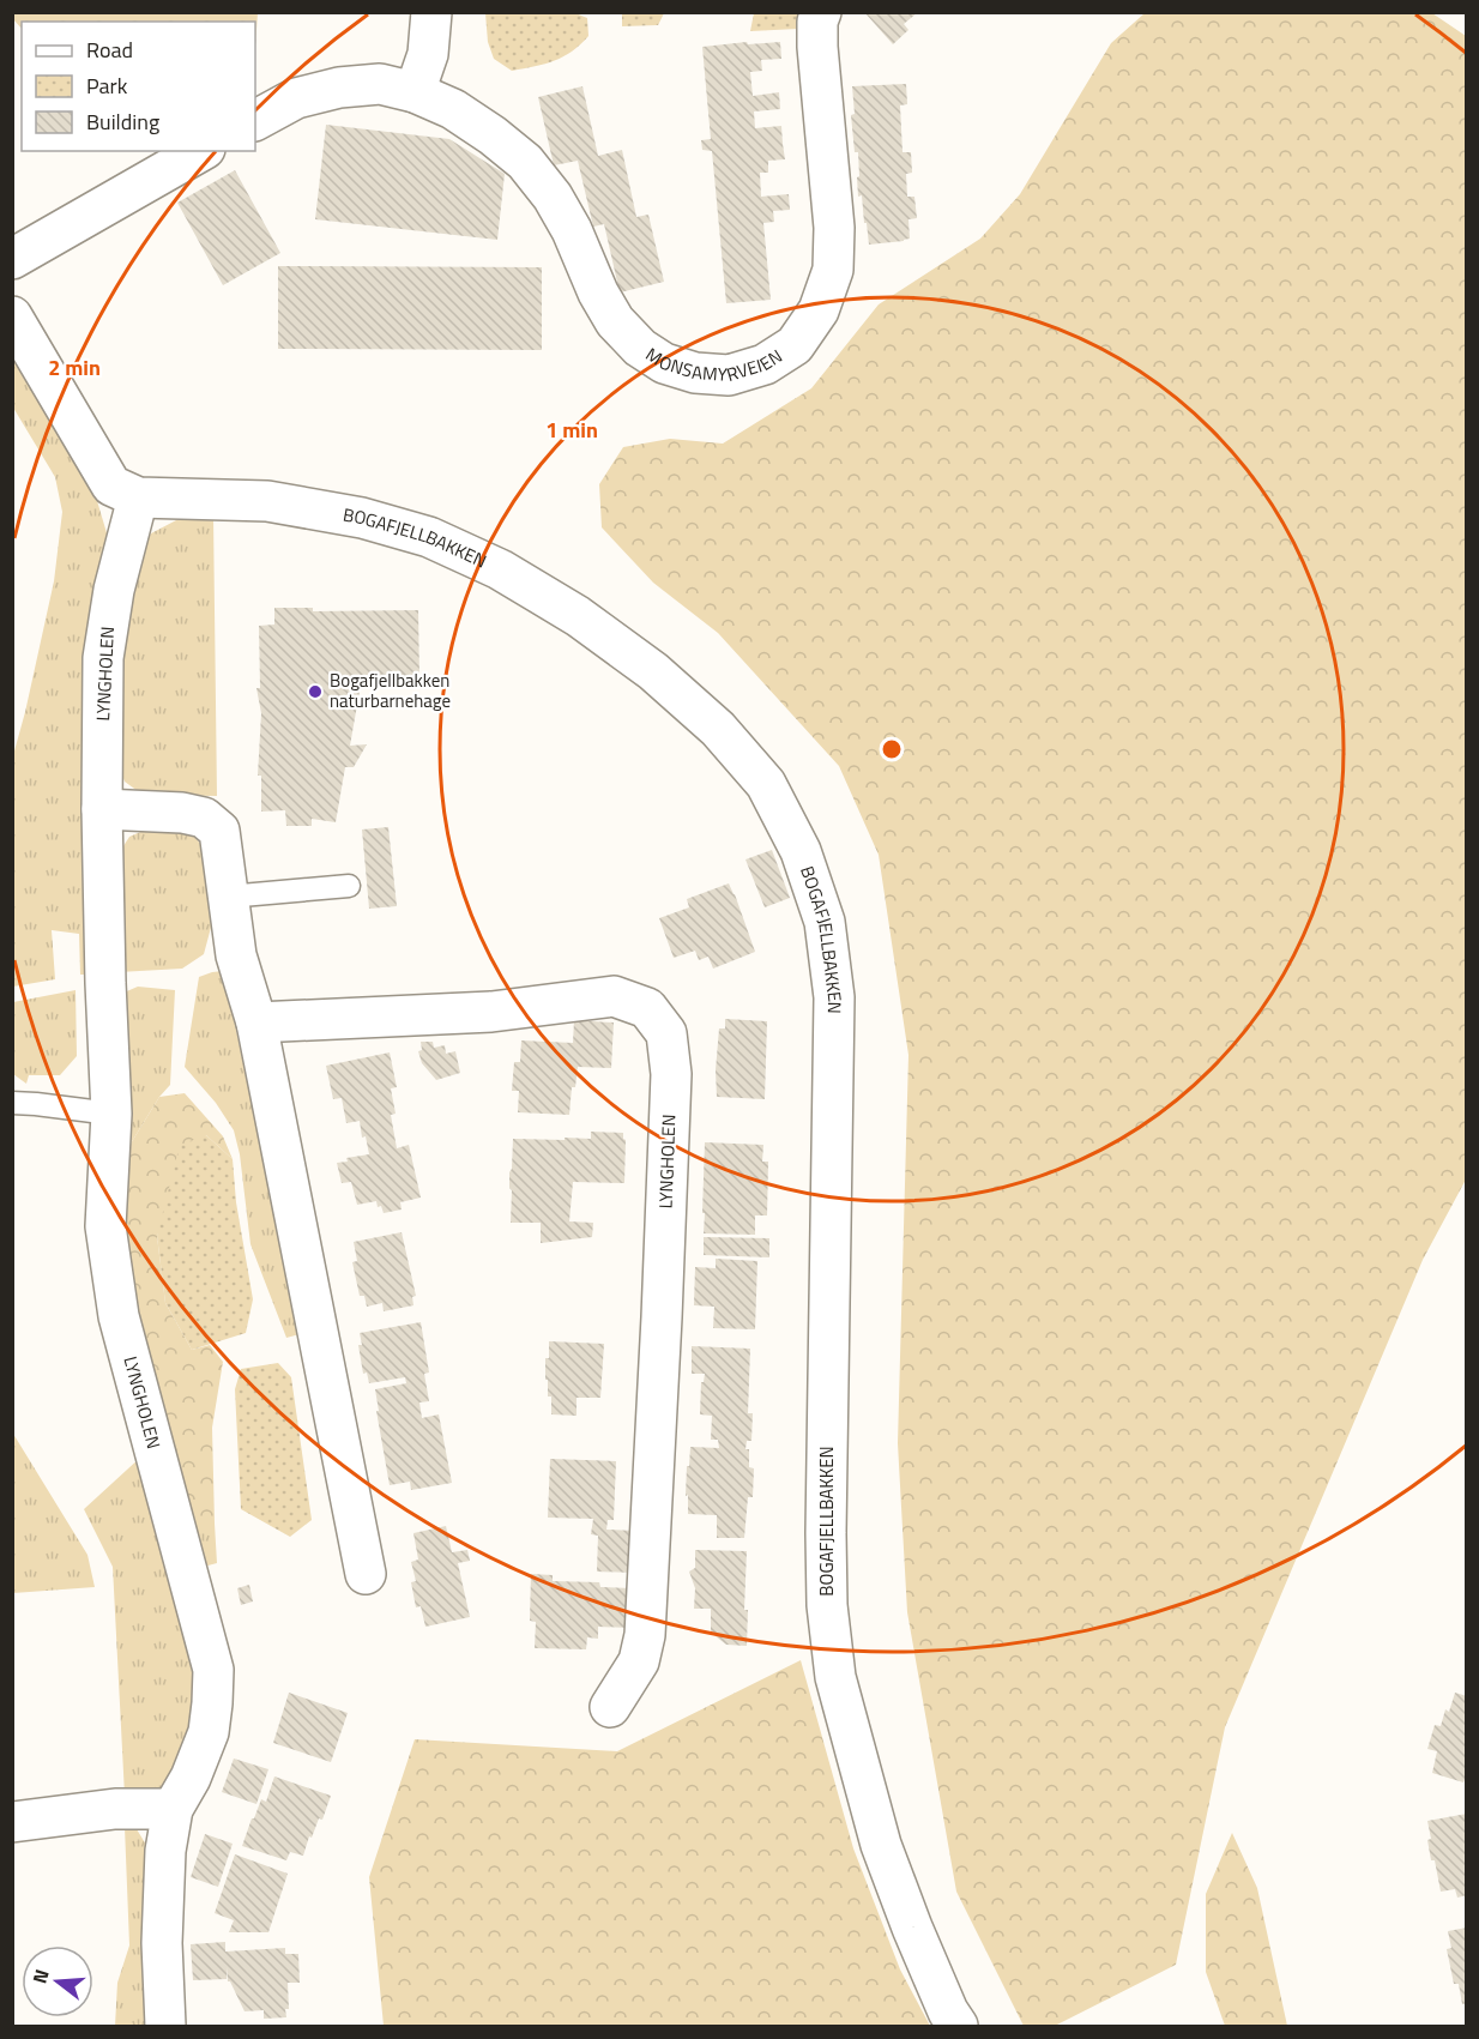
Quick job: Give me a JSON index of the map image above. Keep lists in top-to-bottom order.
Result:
{
  "streets": {
    "street": ["MONSAMYRVEIEN", "BOGAFJELLBAKKEN", "LYNGHOLEN"]
  },
  "crossings": [
    ["BOGAFJELLBAKKEN", "LYNGHOLEN"]
  ],
  "places": ["Bogafjellbakken naturbarnehage"],
  "legend": ["Road", "Park", "Building"],
  "north": "left",
  "rings": ["2 min", "1 min"]
}
